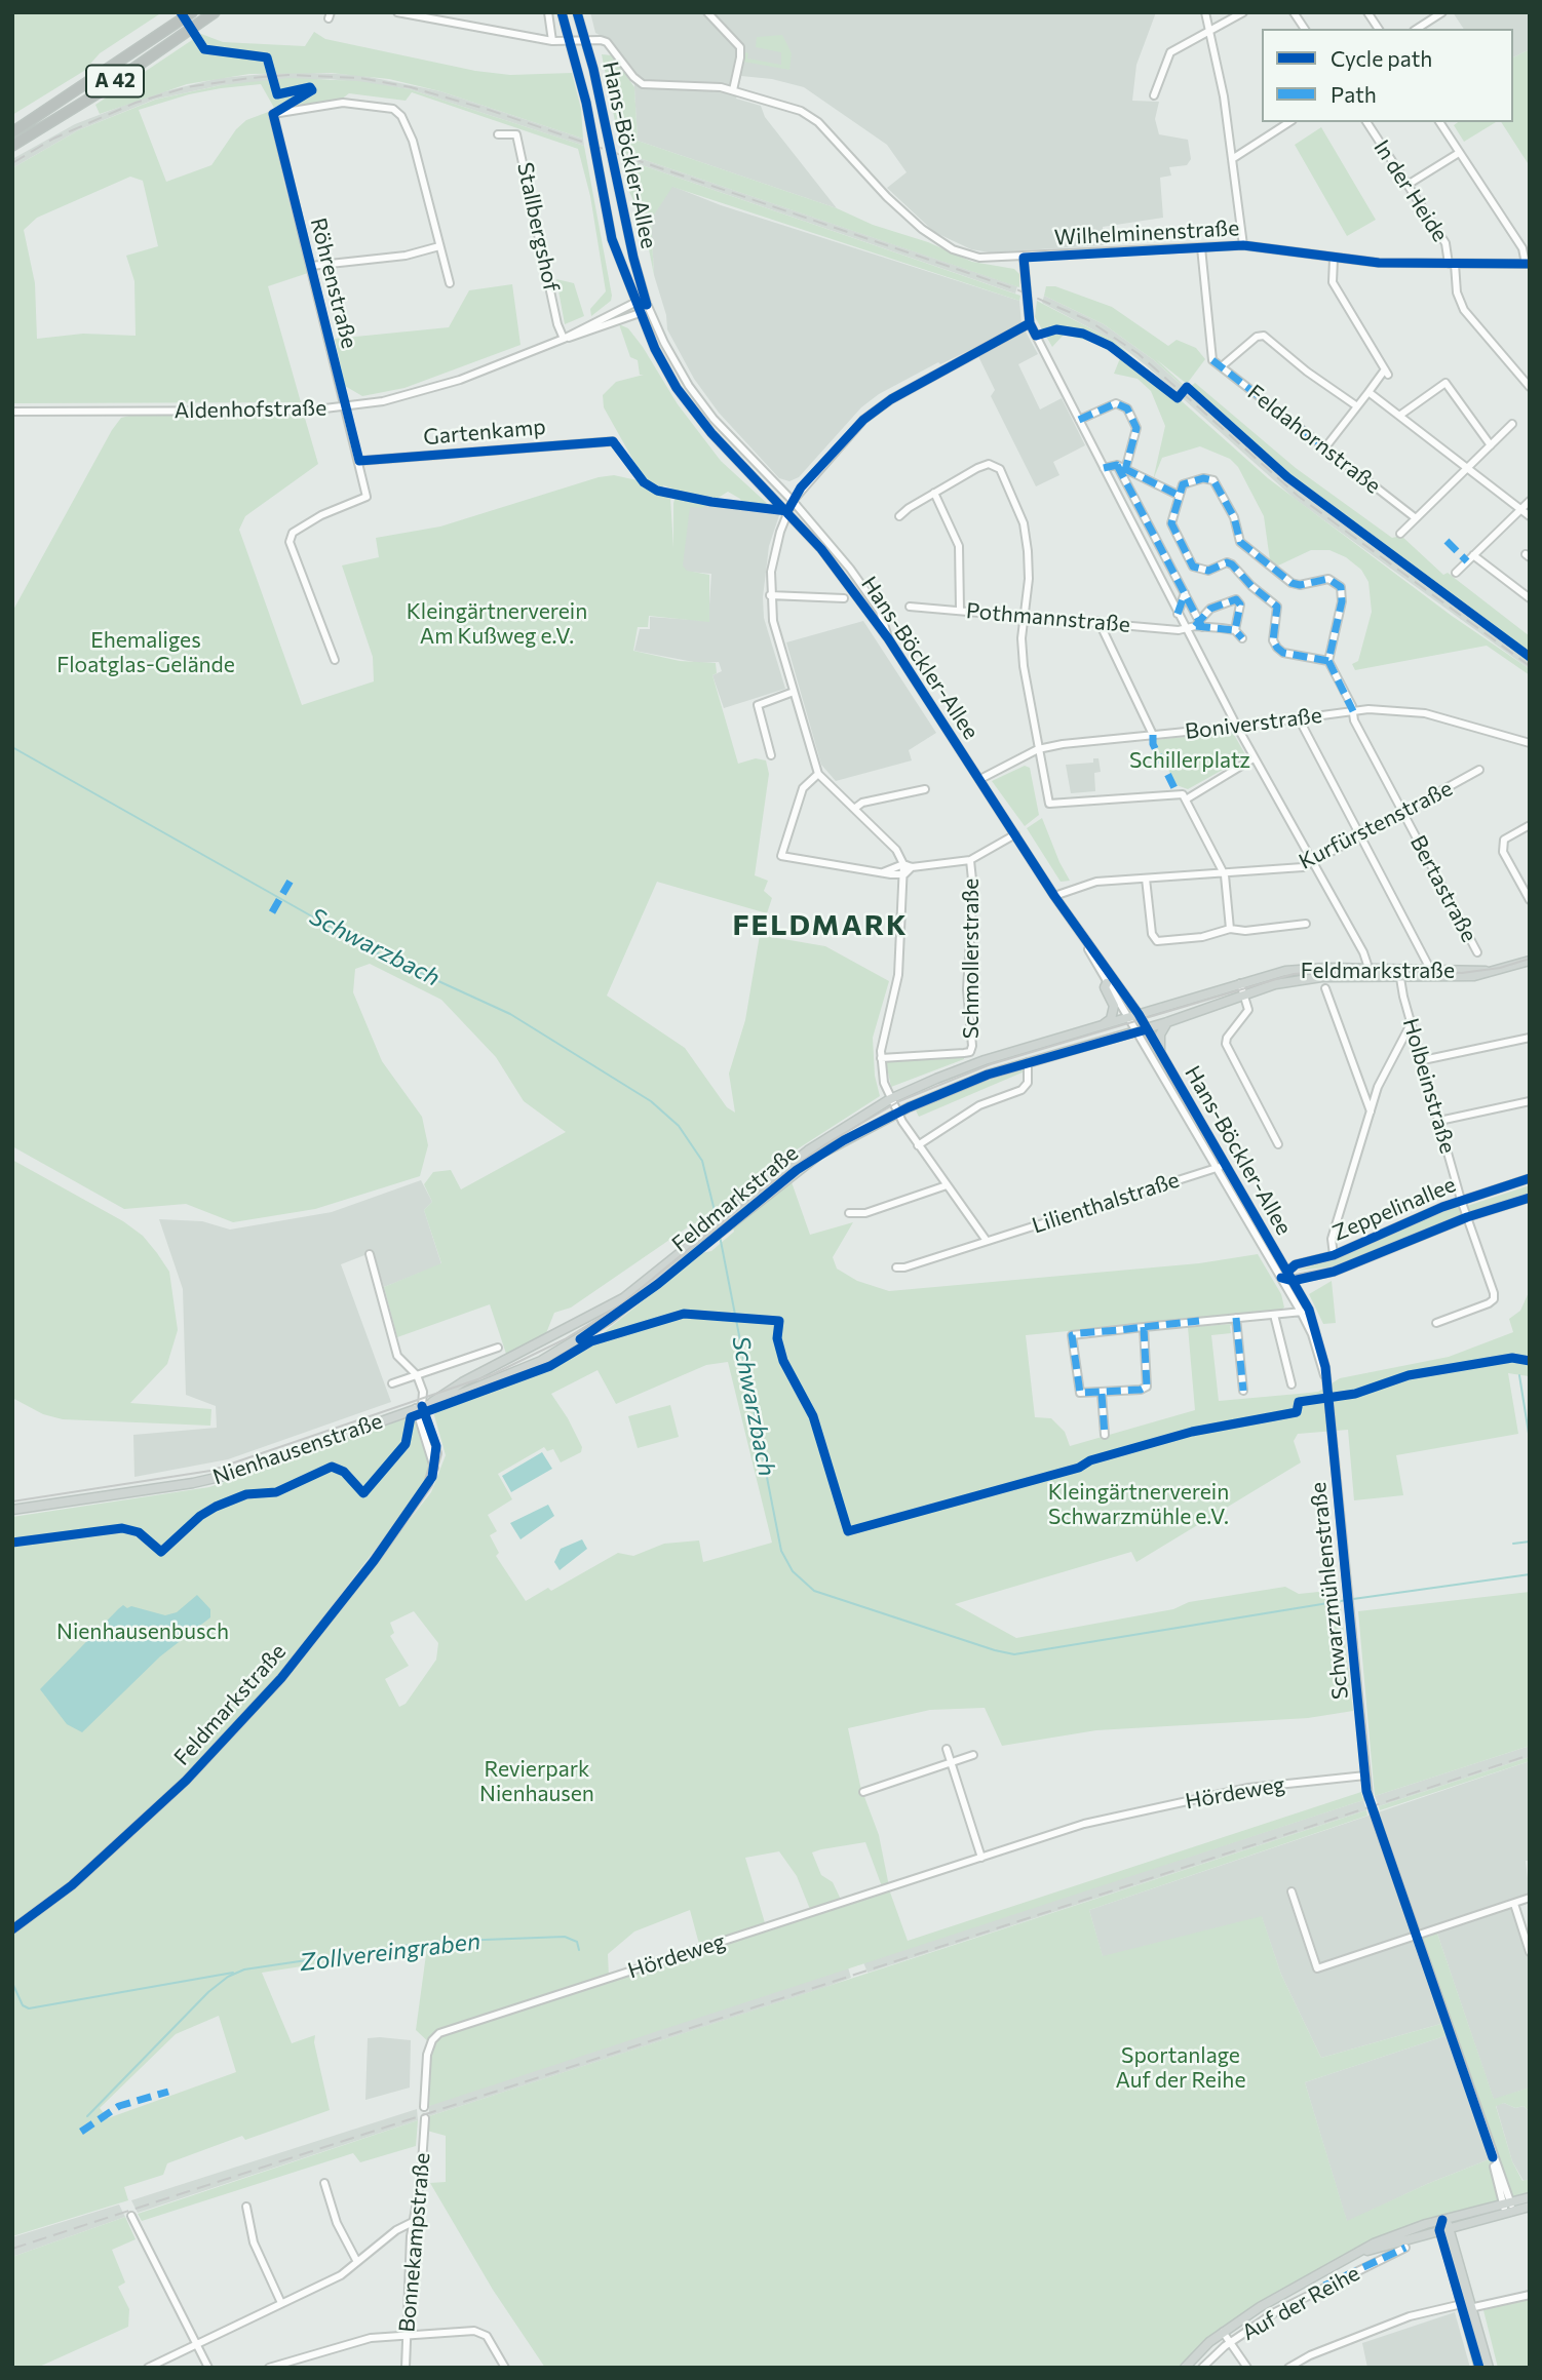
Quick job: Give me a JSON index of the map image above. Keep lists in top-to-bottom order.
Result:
{
  "streets": {
    "highway": ["A 42"],
    "main road": ["Feldmarkstraße", "Nienhausenstraße", "Auf der Reihe"],
    "street": [
      "Hans-Böckler-Allee",
      "In der Heide",
      "Stallbergshof",
      "Wilhelminenstraße",
      "Röhrenstraße",
      "Aldenhofstraße",
      "Gartenkamp",
      "Feldahornstraße",
      "Pothmannstraße",
      "Boniverstraße",
      "Kurfürstenstraße",
      "Bertastraße",
      "Schmollerstraße",
      "Holbeinstraße",
      "Lilienthalstraße",
      "Zeppelinallee",
      "Schwarzmühlenstraße",
      "Hördeweg",
      "Bonnekampstraße"
    ]
  },
  "crossings": [
    ["Hans-Böckler-Allee", "Wilhelminenstraße"],
    ["Hans-Böckler-Allee", "Aldenhofstraße"],
    ["Hans-Böckler-Allee", "Boniverstraße"],
    ["Hans-Böckler-Allee", "Kurfürstenstraße"],
    ["Hans-Böckler-Allee", "Feldmarkstraße"],
    ["Hans-Böckler-Allee", "Lilienthalstraße"],
    ["Hans-Böckler-Allee", "Zeppelinallee"],
    ["Hans-Böckler-Allee", "Schwarzmühlenstraße"],
    ["In der Heide", "Wilhelminenstraße"],
    ["Stallbergshof", "Aldenhofstraße"],
    ["Wilhelminenstraße", "Feldahornstraße"],
    ["Röhrenstraße", "Aldenhofstraße"],
    ["Röhrenstraße", "Gartenkamp"],
    ["Boniverstraße", "Bertastraße"],
    ["Kurfürstenstraße", "Bertastraße"],
    ["Feldmarkstraße", "Holbeinstraße"],
    ["Feldmarkstraße", "Nienhausenstraße"],
    ["Holbeinstraße", "Zeppelinallee"],
    ["Schwarzmühlenstraße", "Hördeweg"]
  ],
  "districts": ["FELDMARK"],
  "water": ["Schwarzbach", "Zollvereingraben"],
  "parks": [
    "Kleingärtnerverein Am Kußweg e.V.",
    "Ehemaliges Floatglas-Gelände",
    "Schillerplatz",
    "Kleingärtnerverein Schwarzmühle e.V.",
    "Nienhausenbusch",
    "Revierpark Nienhausen",
    "Sportanlage Auf der Reihe"
  ],
  "legend": ["Cycle path", "Path"]
}
